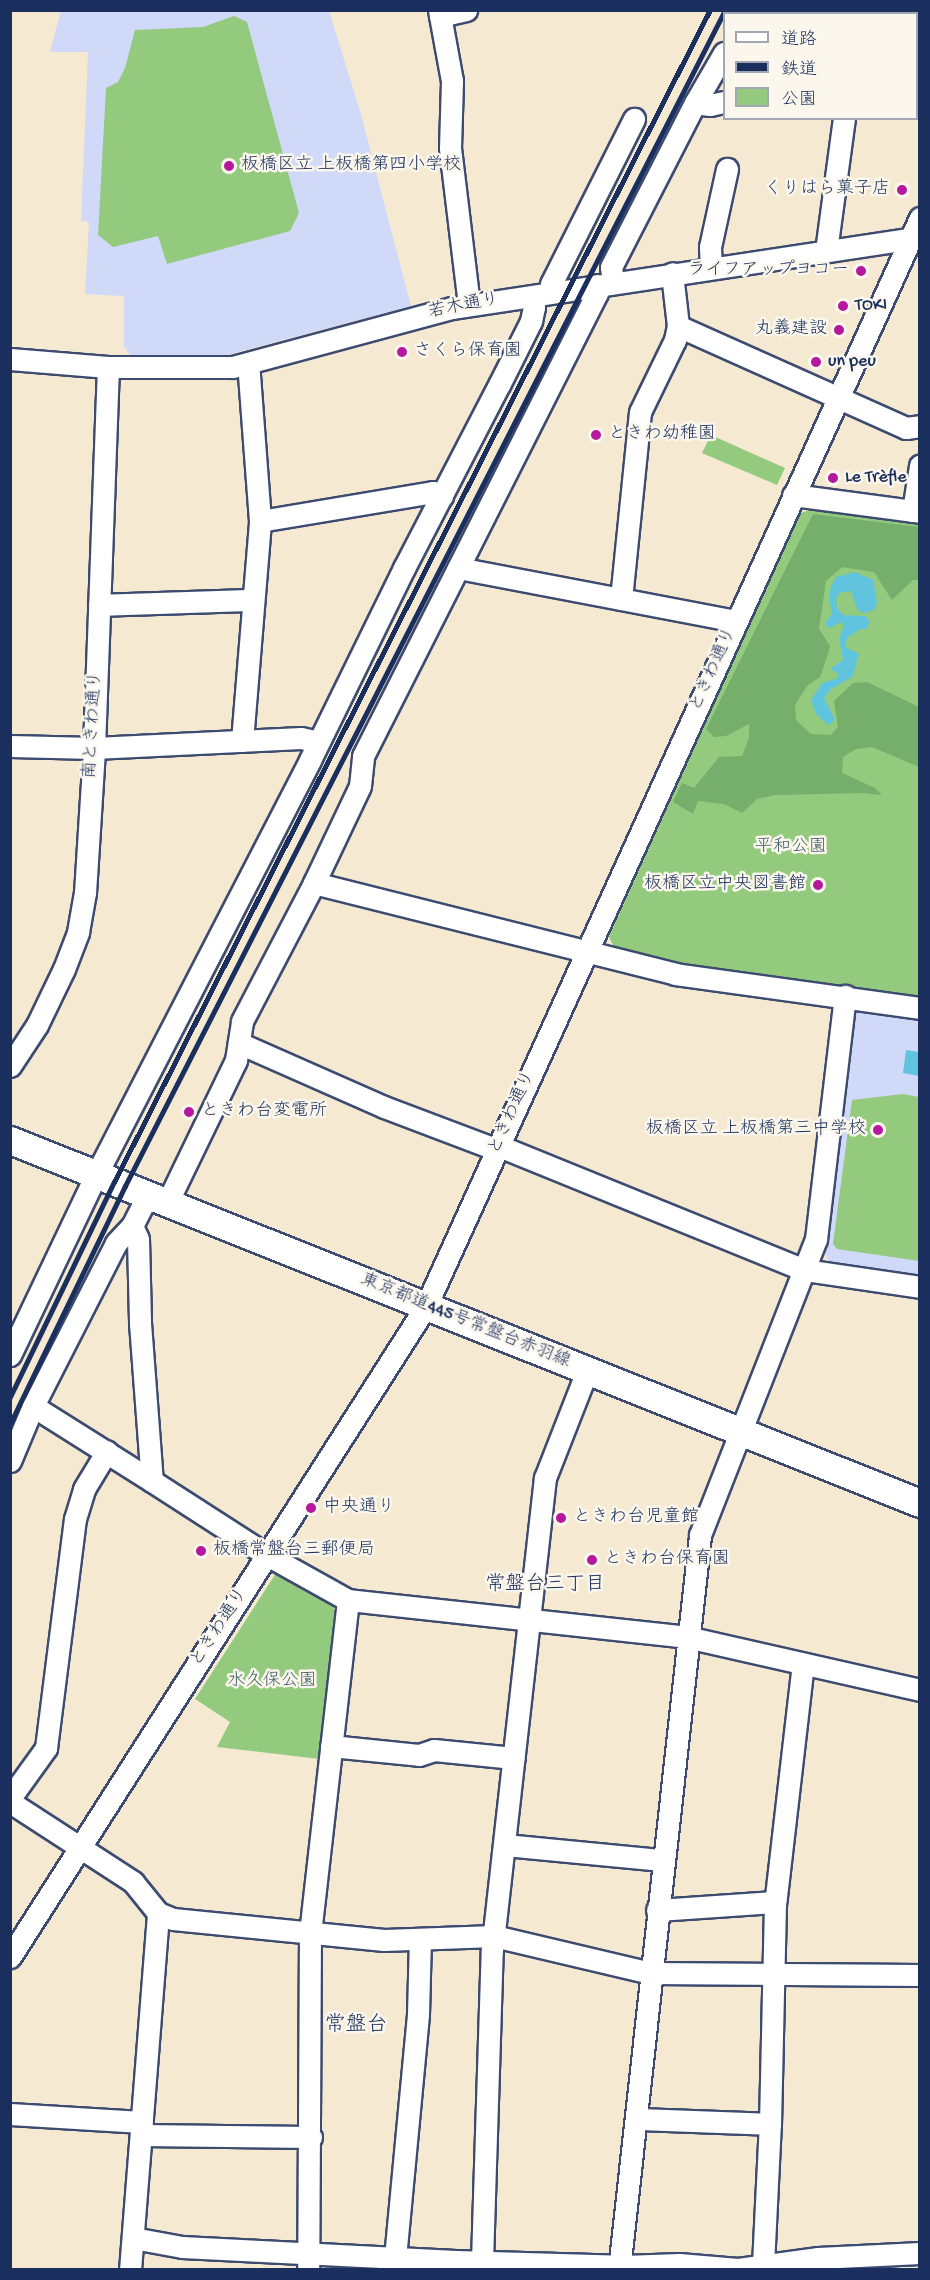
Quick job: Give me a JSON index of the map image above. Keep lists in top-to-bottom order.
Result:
{
  "streets": {
    "main road": ["東京都道445号常盤台赤羽線"],
    "street": ["若木通り", "ときわ通り", "南ときわ通り"]
  },
  "crossings": [
    ["若木通り", "ときわ通り"],
    ["若木通り", "南ときわ通り"],
    ["ときわ通り", "東京都道445号常盤台赤羽線"]
  ],
  "districts": ["常盤台三丁目", "常盤台"],
  "parks": ["平和公園", "水久保公園"],
  "places": [
    "板橋区立 上板橋第四小学校",
    "くりはら菓子店",
    "ライフアップヨコー",
    "TOKI",
    "丸義建設",
    "さくら保育園",
    "un peu",
    "ときわ幼稚園",
    "Le Trèfle",
    "板橋区立中央図書館",
    "ときわ台変電所",
    "板橋区立 上板橋第三中学校",
    "中央通り",
    "ときわ台児童館",
    "板橋常盤台三郵便局",
    "ときわ台保育園"
  ],
  "legend": ["道路", "鉄道", "公園"]
}
